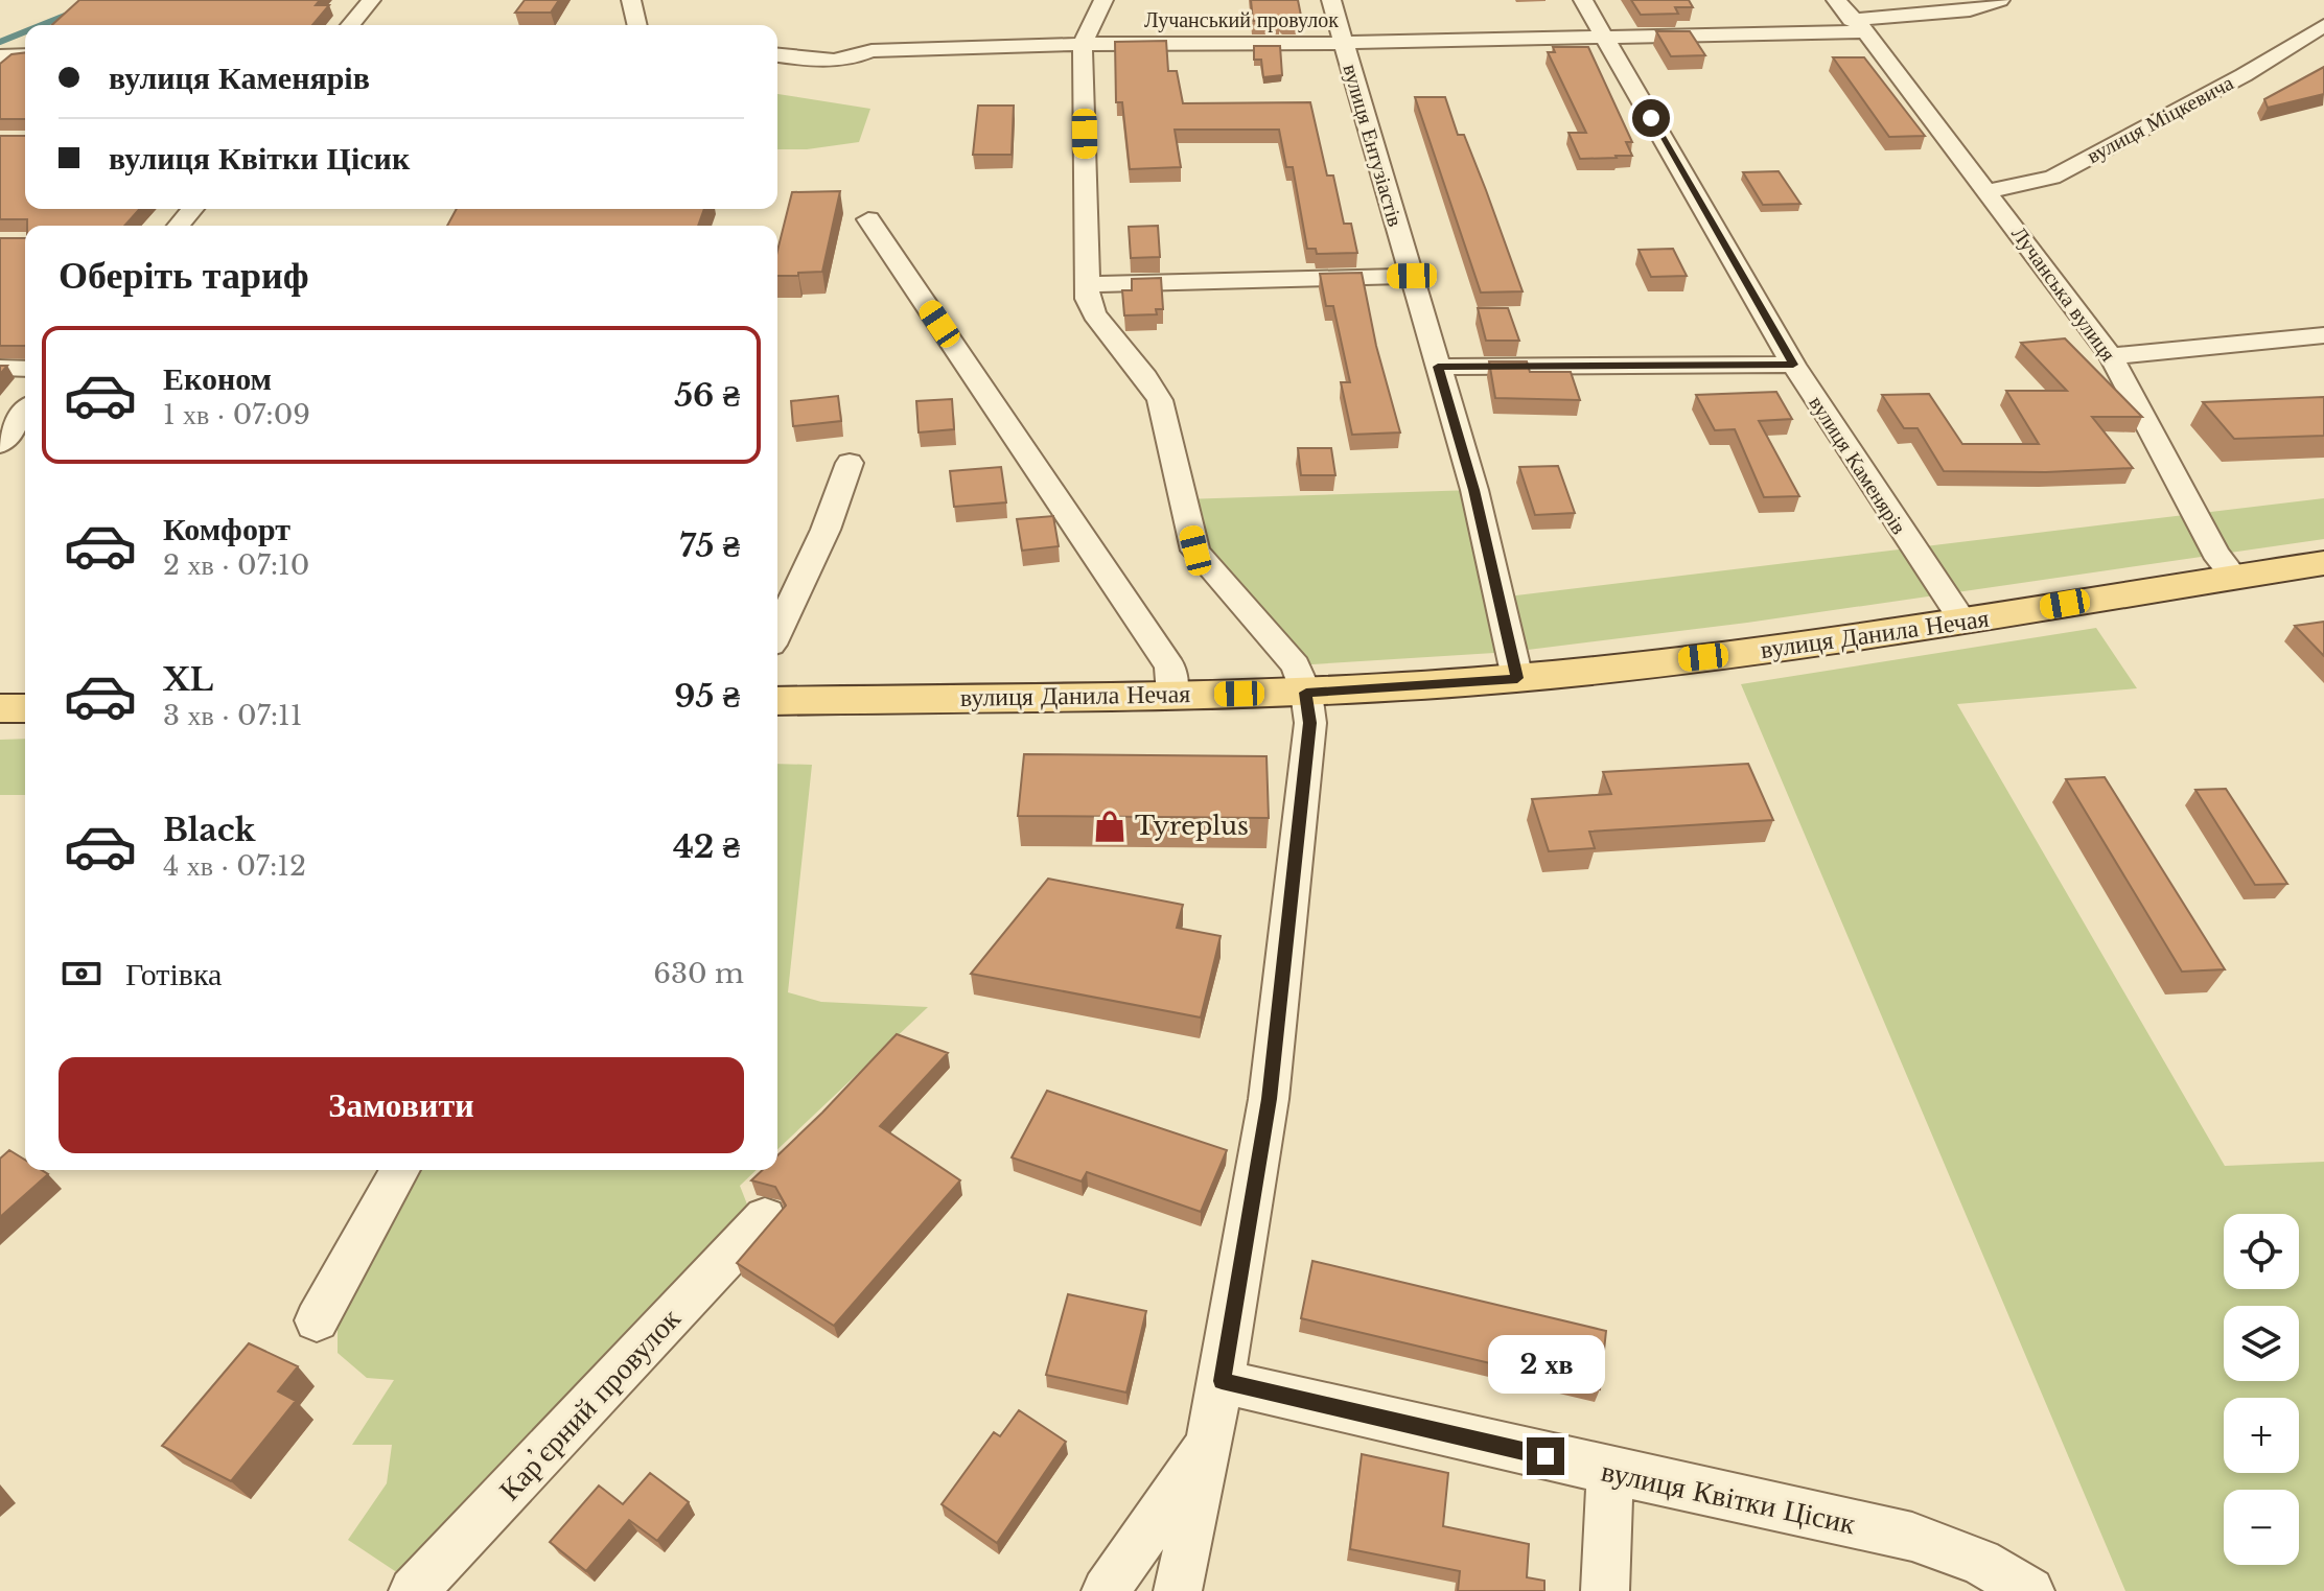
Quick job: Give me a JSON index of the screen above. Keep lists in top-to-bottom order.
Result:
{
  "streets": {
    "main road": ["вулиця Данила Нечая"],
    "street": [
      "Лучанський провулок",
      "вулиця Міцкевича",
      "вулиця Ентузіастів",
      "Лучанська вулиця",
      "вулиця Каменярів",
      "Карʼєрний провулок",
      "вулиця Квітки Цісик"
    ]
  },
  "crossings": [
    ["Лучанський провулок", "вулиця Ентузіастів"],
    ["Лучанський провулок", "Лучанська вулиця"],
    ["Лучанський провулок", "вулиця Каменярів"],
    ["вулиця Міцкевича", "Лучанська вулиця"],
    ["вулиця Ентузіастів", "вулиця Данила Нечая"],
    ["Лучанська вулиця", "вулиця Данила Нечая"],
    ["вулиця Каменярів", "вулиця Данила Нечая"]
  ],
  "places": {
    "shop": ["Tyreplus"]
  },
  "page": {
    "banner": ["вулиця Каменярів", "вулиця Квітки Цісик"],
    "heading": "Оберіть тариф",
    "list": [
      {
        "name": "Економ",
        "note": "1 хв · 07:09",
        "value": "56 ₴"
      },
      {
        "name": "Комфорт",
        "note": "2 хв · 07:10",
        "value": "75 ₴"
      },
      {
        "name": "XL",
        "note": "3 хв · 07:11",
        "value": "95 ₴"
      },
      {
        "name": "Black",
        "note": "4 хв · 07:12",
        "value": "42 ₴"
      }
    ],
    "pay": ["Готівка", "630 m"],
    "buttons": "Замовити",
    "map_buttons": ["+", "−"],
    "bubble": "2 хв"
  }
}
